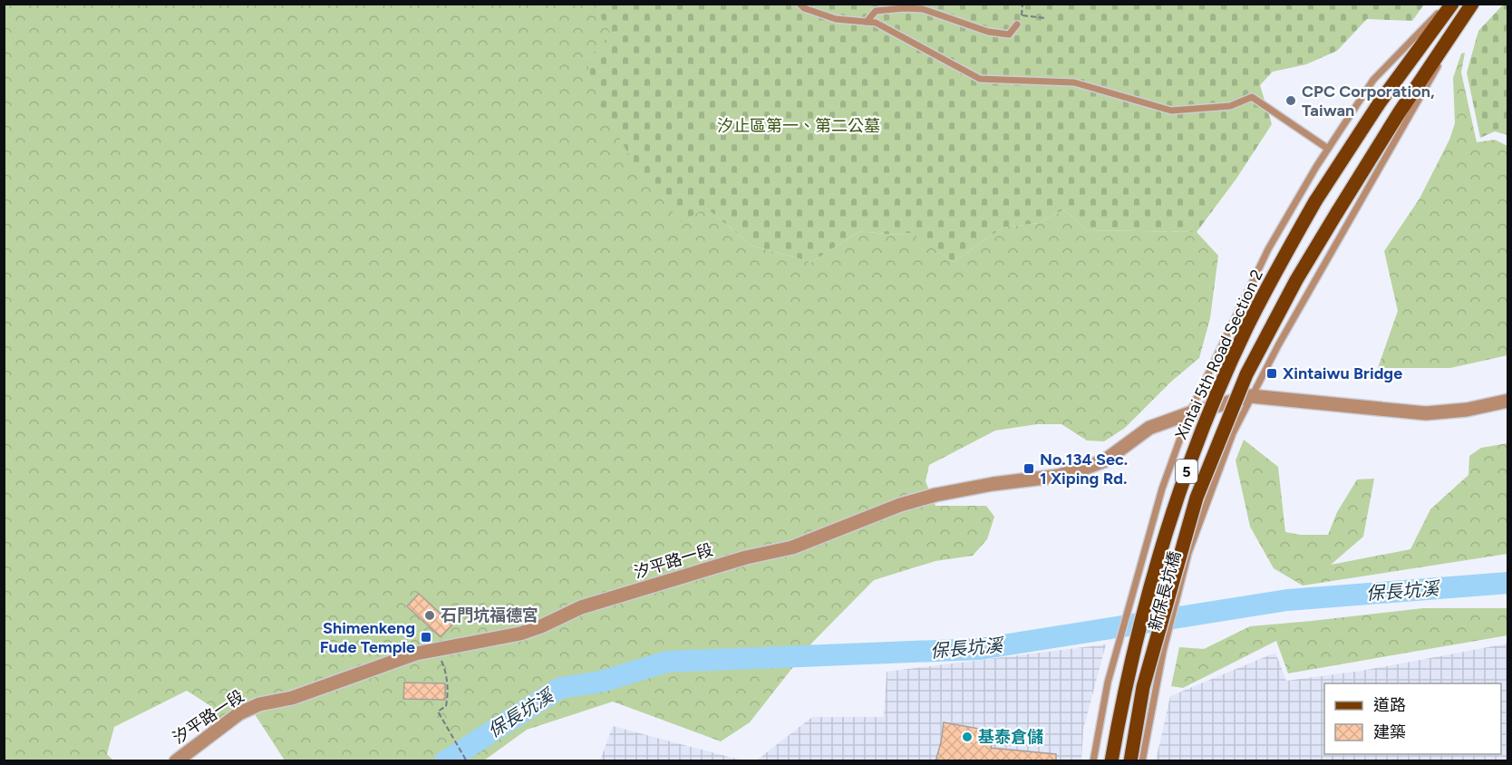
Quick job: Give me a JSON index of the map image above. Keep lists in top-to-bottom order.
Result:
{
  "streets": {
    "main road": ["Xintai 5th Road Section 2", "5"],
    "street": ["汐平路一段"],
    "lane": ["新保長坑橋"]
  },
  "crossings": [
    ["Xintai 5th Road Section 2", "新保長坑橋"],
    ["汐平路一段", "新保長坑橋"]
  ],
  "water": ["保長坑溪"],
  "parks": ["汐止區第一、第二公墓"],
  "places": {
    "other": ["CPC Corporation, Taiwan", "石門坑福德宮", "基泰倉儲"],
    "transit": ["Xintaiwu Bridge", "No.134 Sec. 1 Xiping Rd.", "Shimenkeng Fude Temple"]
  },
  "legend": ["道路", "建築"]
}
